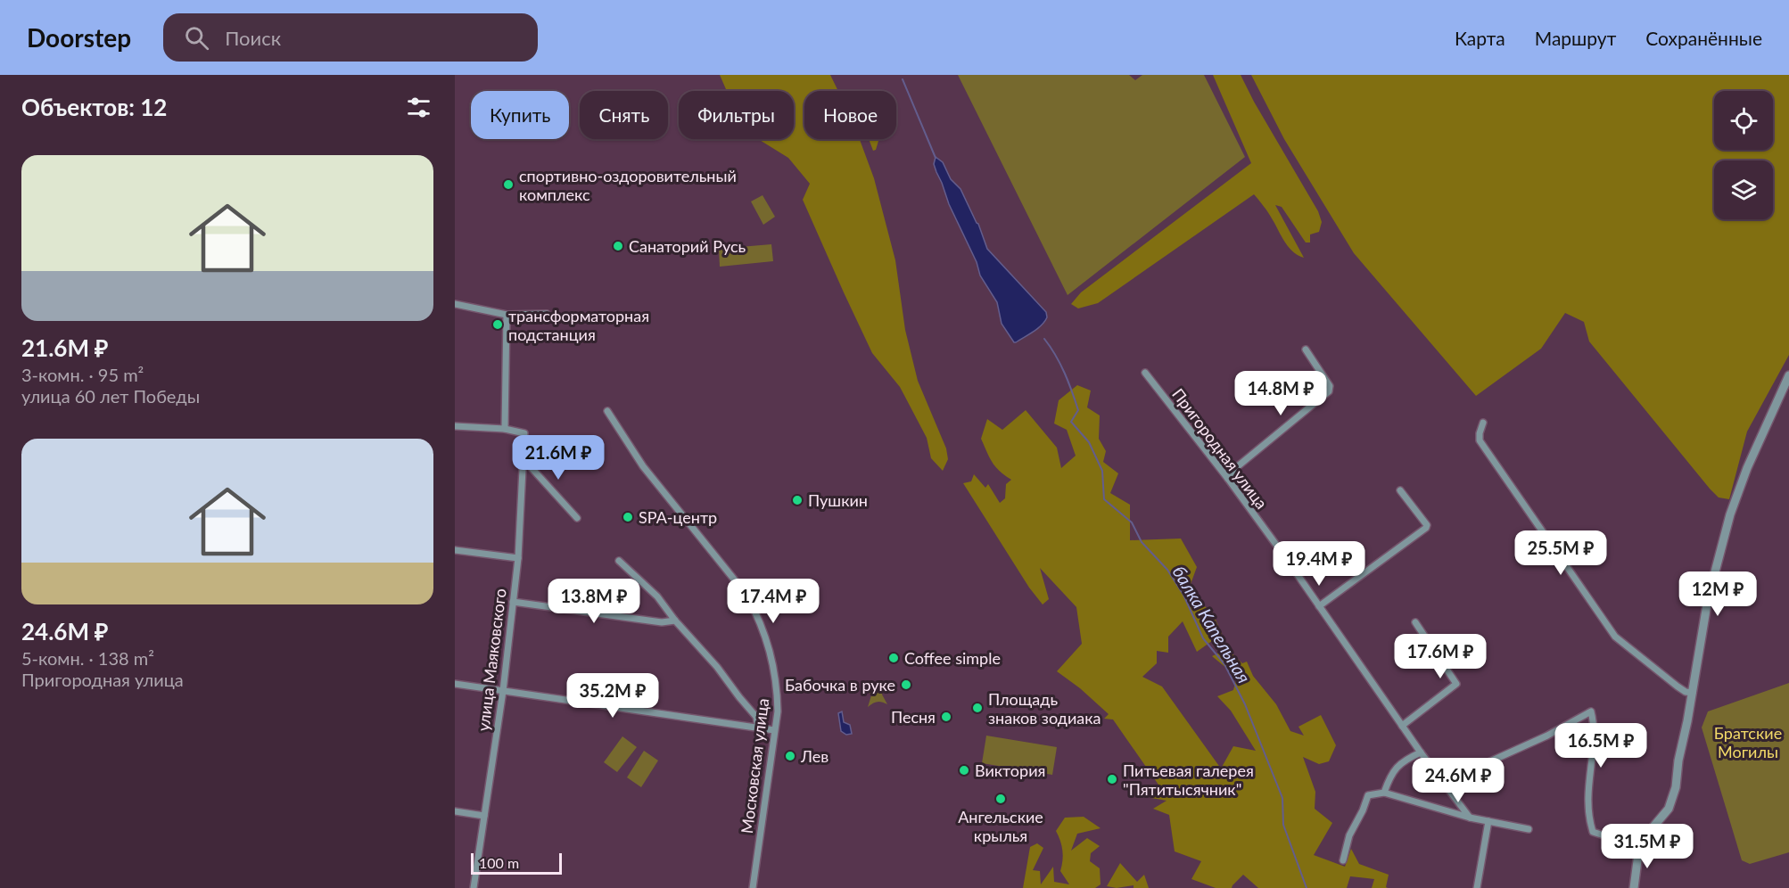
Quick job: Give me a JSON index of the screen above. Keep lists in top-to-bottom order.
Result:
{
  "streets": {
    "street": ["Пригородная улица", "улица Маяковского", "Московская улица"]
  },
  "water": ["балка Капельная"],
  "parks": ["Братские Могилы"],
  "places": [
    "спортивно-оздоровительный комплекс",
    "Санаторий Русь",
    "трансформаторная подстанция",
    "Пушкин",
    "SPA-центр",
    "Coffee simple",
    "Бабочка в руке",
    "Площадь знаков зодиака",
    "Песня",
    "Лев",
    "Виктория",
    "Питьевая галерея \"Пятитысячник\"",
    "Ангельские крылья"
  ],
  "scale_bar": "100 m",
  "page": {
    "header": "Doorstep",
    "search": "Поиск",
    "nav": ["Карта", "Маршрут", "Сохранённые"],
    "heading": "Объектов: 12",
    "chip": [
      "Купить",
      "Снять",
      "Фильтры",
      "Новое"
    ],
    "list": [
      {
        "name": "21.6M ₽",
        "note": "3-комн. · 95 m² · улица 60 лет Победы"
      },
      {
        "name": "24.6M ₽",
        "note": "5-комн. · 138 m² · Пригородная улица"
      }
    ],
    "price": [
      "14.8M ₽",
      "21.6M ₽",
      "25.5M ₽",
      "19.4M ₽",
      "12M ₽",
      "13.8M ₽",
      "17.4M ₽",
      "17.6M ₽",
      "35.2M ₽",
      "16.5M ₽",
      "24.6M ₽",
      "31.5M ₽"
    ],
    "scale": "100 m"
  }
}
